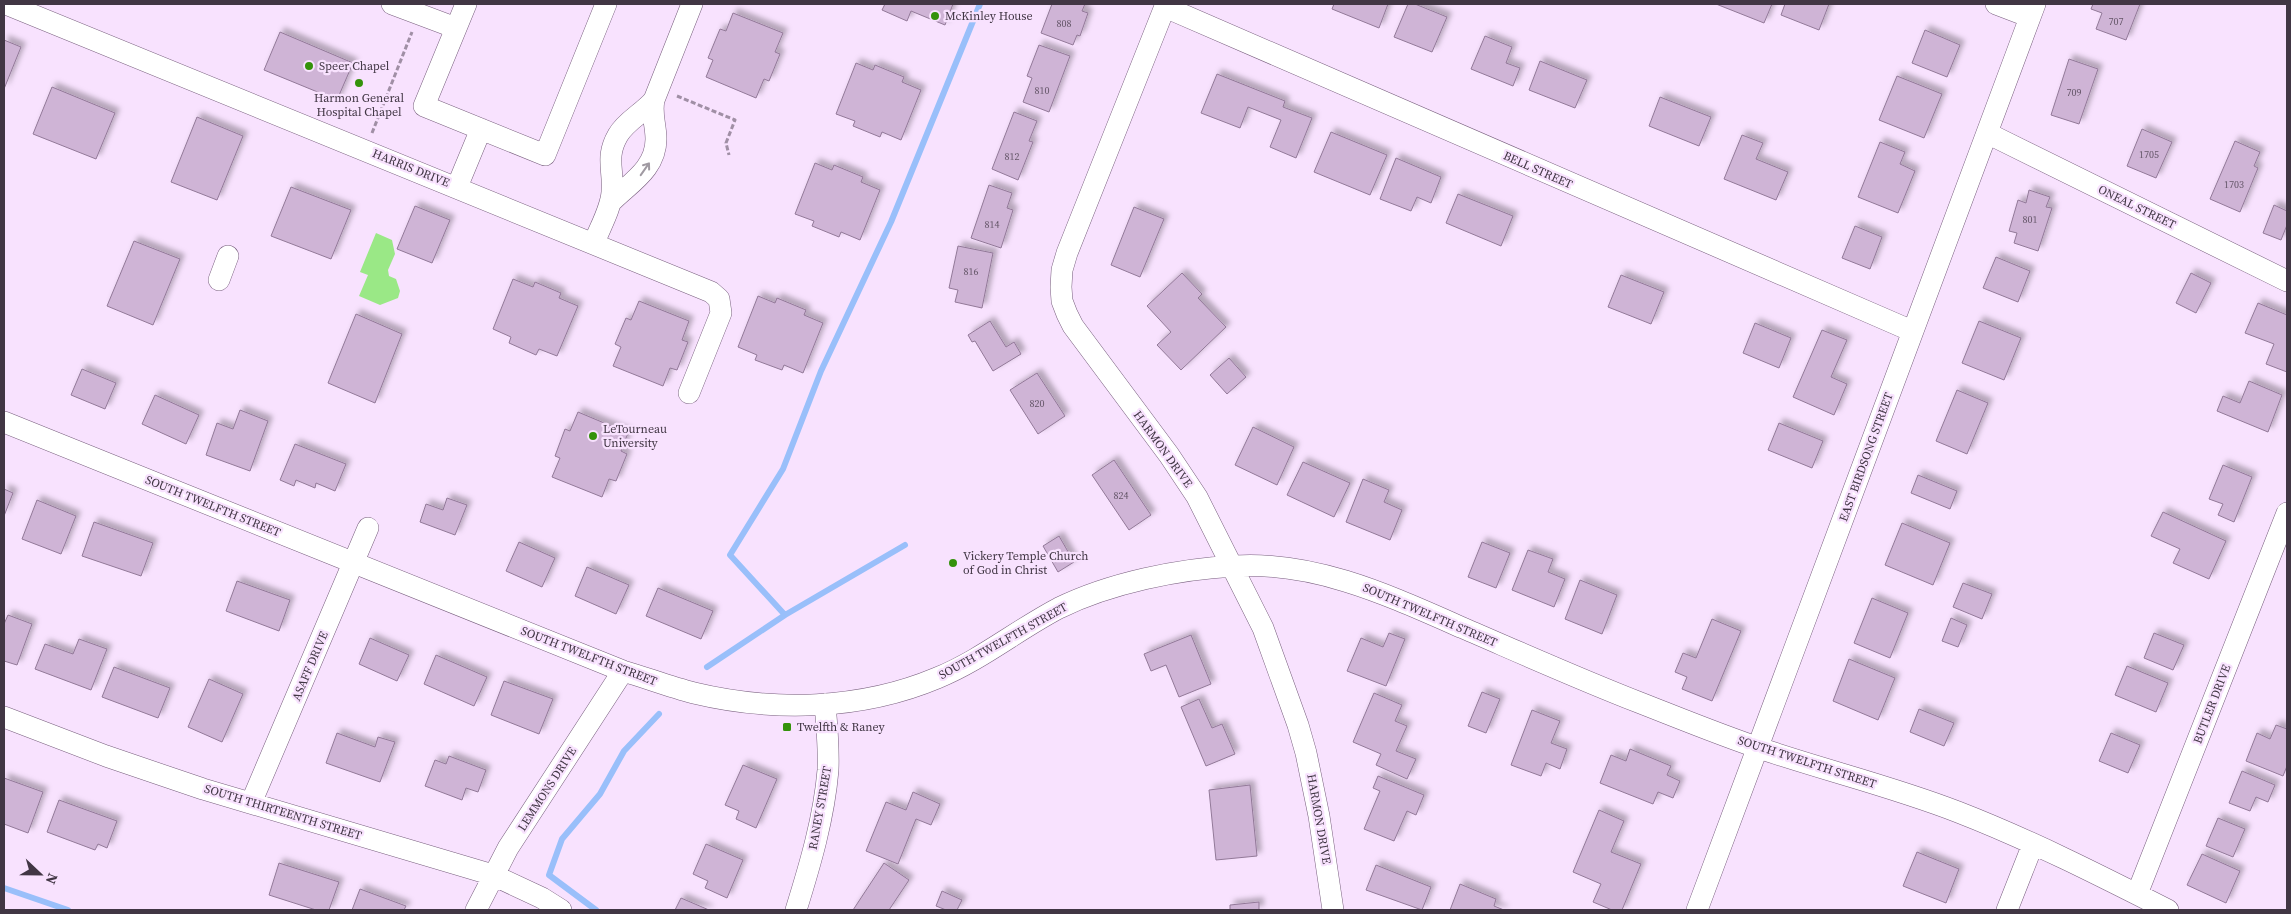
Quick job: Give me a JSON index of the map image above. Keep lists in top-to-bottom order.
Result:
{
  "streets": {
    "street": [
      "HARRIS DRIVE",
      "BELL STREET",
      "ONEAL STREET",
      "HARMON DRIVE",
      "EAST BIRDSONG STREET",
      "SOUTH TWELFTH STREET",
      "ASAFF DRIVE",
      "BUTLER DRIVE",
      "LEMMONS DRIVE",
      "RANEY STREET",
      "SOUTH THIRTEENTH STREET"
    ]
  },
  "crossings": [
    ["BELL STREET", "HARMON DRIVE"],
    ["BELL STREET", "EAST BIRDSONG STREET"],
    ["ONEAL STREET", "EAST BIRDSONG STREET"],
    ["HARMON DRIVE", "SOUTH TWELFTH STREET"],
    ["EAST BIRDSONG STREET", "SOUTH TWELFTH STREET"],
    ["SOUTH TWELFTH STREET", "ASAFF DRIVE"],
    ["SOUTH TWELFTH STREET", "BUTLER DRIVE"],
    ["SOUTH TWELFTH STREET", "LEMMONS DRIVE"],
    ["SOUTH TWELFTH STREET", "RANEY STREET"],
    ["ASAFF DRIVE", "SOUTH THIRTEENTH STREET"],
    ["LEMMONS DRIVE", "SOUTH THIRTEENTH STREET"]
  ],
  "places": {
    "other": [
      "McKinley House",
      "Speer Chapel",
      "Harmon General Hospital Chapel",
      "LeTourneau University",
      "Vickery Temple Church of God in Christ"
    ],
    "transit": ["Twelfth & Raney"]
  },
  "house_numbers": [
    "707",
    "808",
    "810",
    "709",
    "1705",
    "812",
    "1703",
    "801",
    "814",
    "816",
    "820",
    "824"
  ],
  "north": "right"
}
